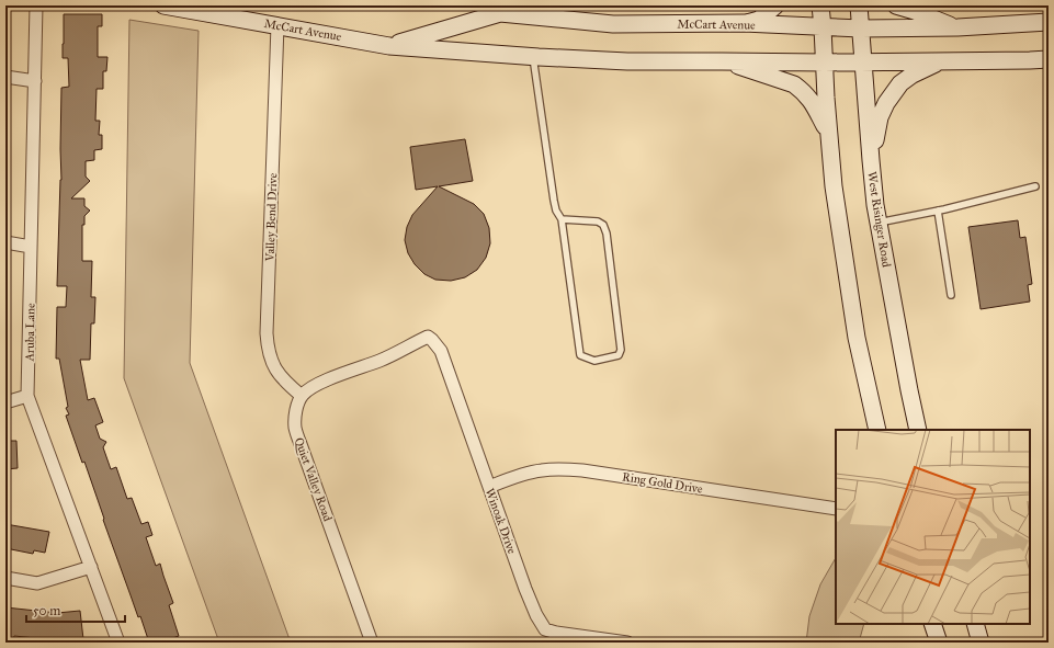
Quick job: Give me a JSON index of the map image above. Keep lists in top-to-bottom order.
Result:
{
  "streets": {
    "main road": ["McCart Avenue", "West Risinger Road"],
    "street": [
      "Valley Bend Drive",
      "Aruba Lane",
      "Quiet Valley Road",
      "Ring Gold Drive",
      "Winoak Drive"
    ]
  },
  "crossings": [
    ["McCart Avenue", "Valley Bend Drive"],
    ["McCart Avenue", "West Risinger Road"],
    ["Valley Bend Drive", "Quiet Valley Road"],
    ["Valley Bend Drive", "Winoak Drive"],
    ["Quiet Valley Road", "Winoak Drive"],
    ["Ring Gold Drive", "Winoak Drive"]
  ],
  "scale_bar": "50 m"
}
